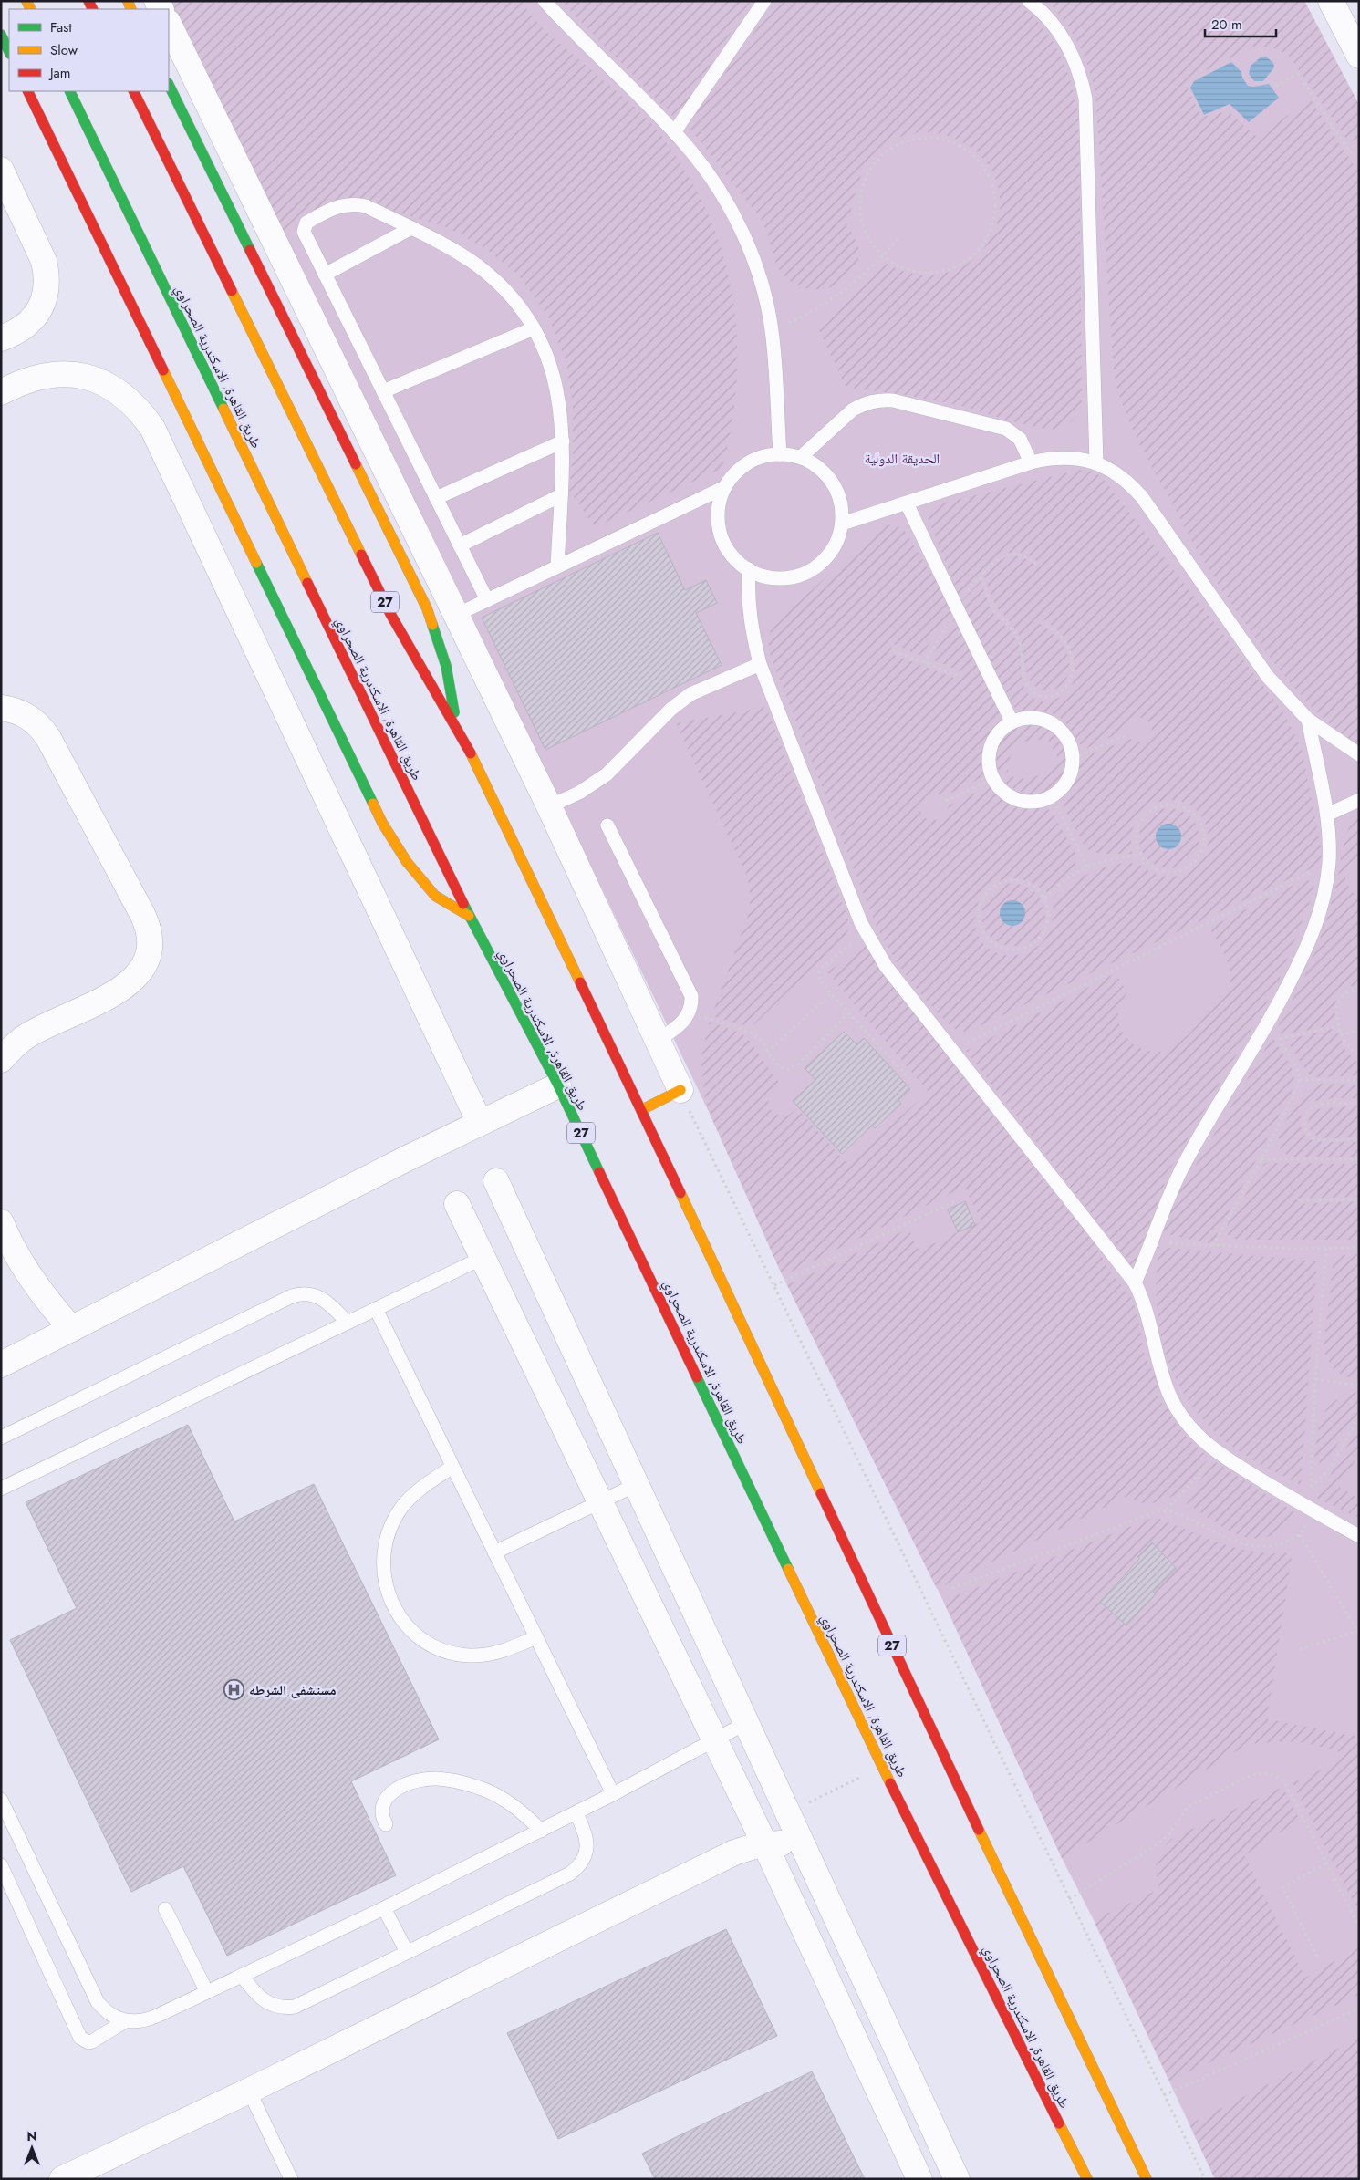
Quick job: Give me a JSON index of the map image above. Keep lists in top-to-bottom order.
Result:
{
  "streets": {
    "highway": ["طريق القاهرة, الاسكندرية الصحراوي", "27"]
  },
  "parks": ["الحديقة الدولية"],
  "places": {
    "hospital": ["مستشفى الشرطه"]
  },
  "legend": ["Fast", "Slow", "Jam"],
  "scale_bar": "20 m",
  "north": "top"
}
